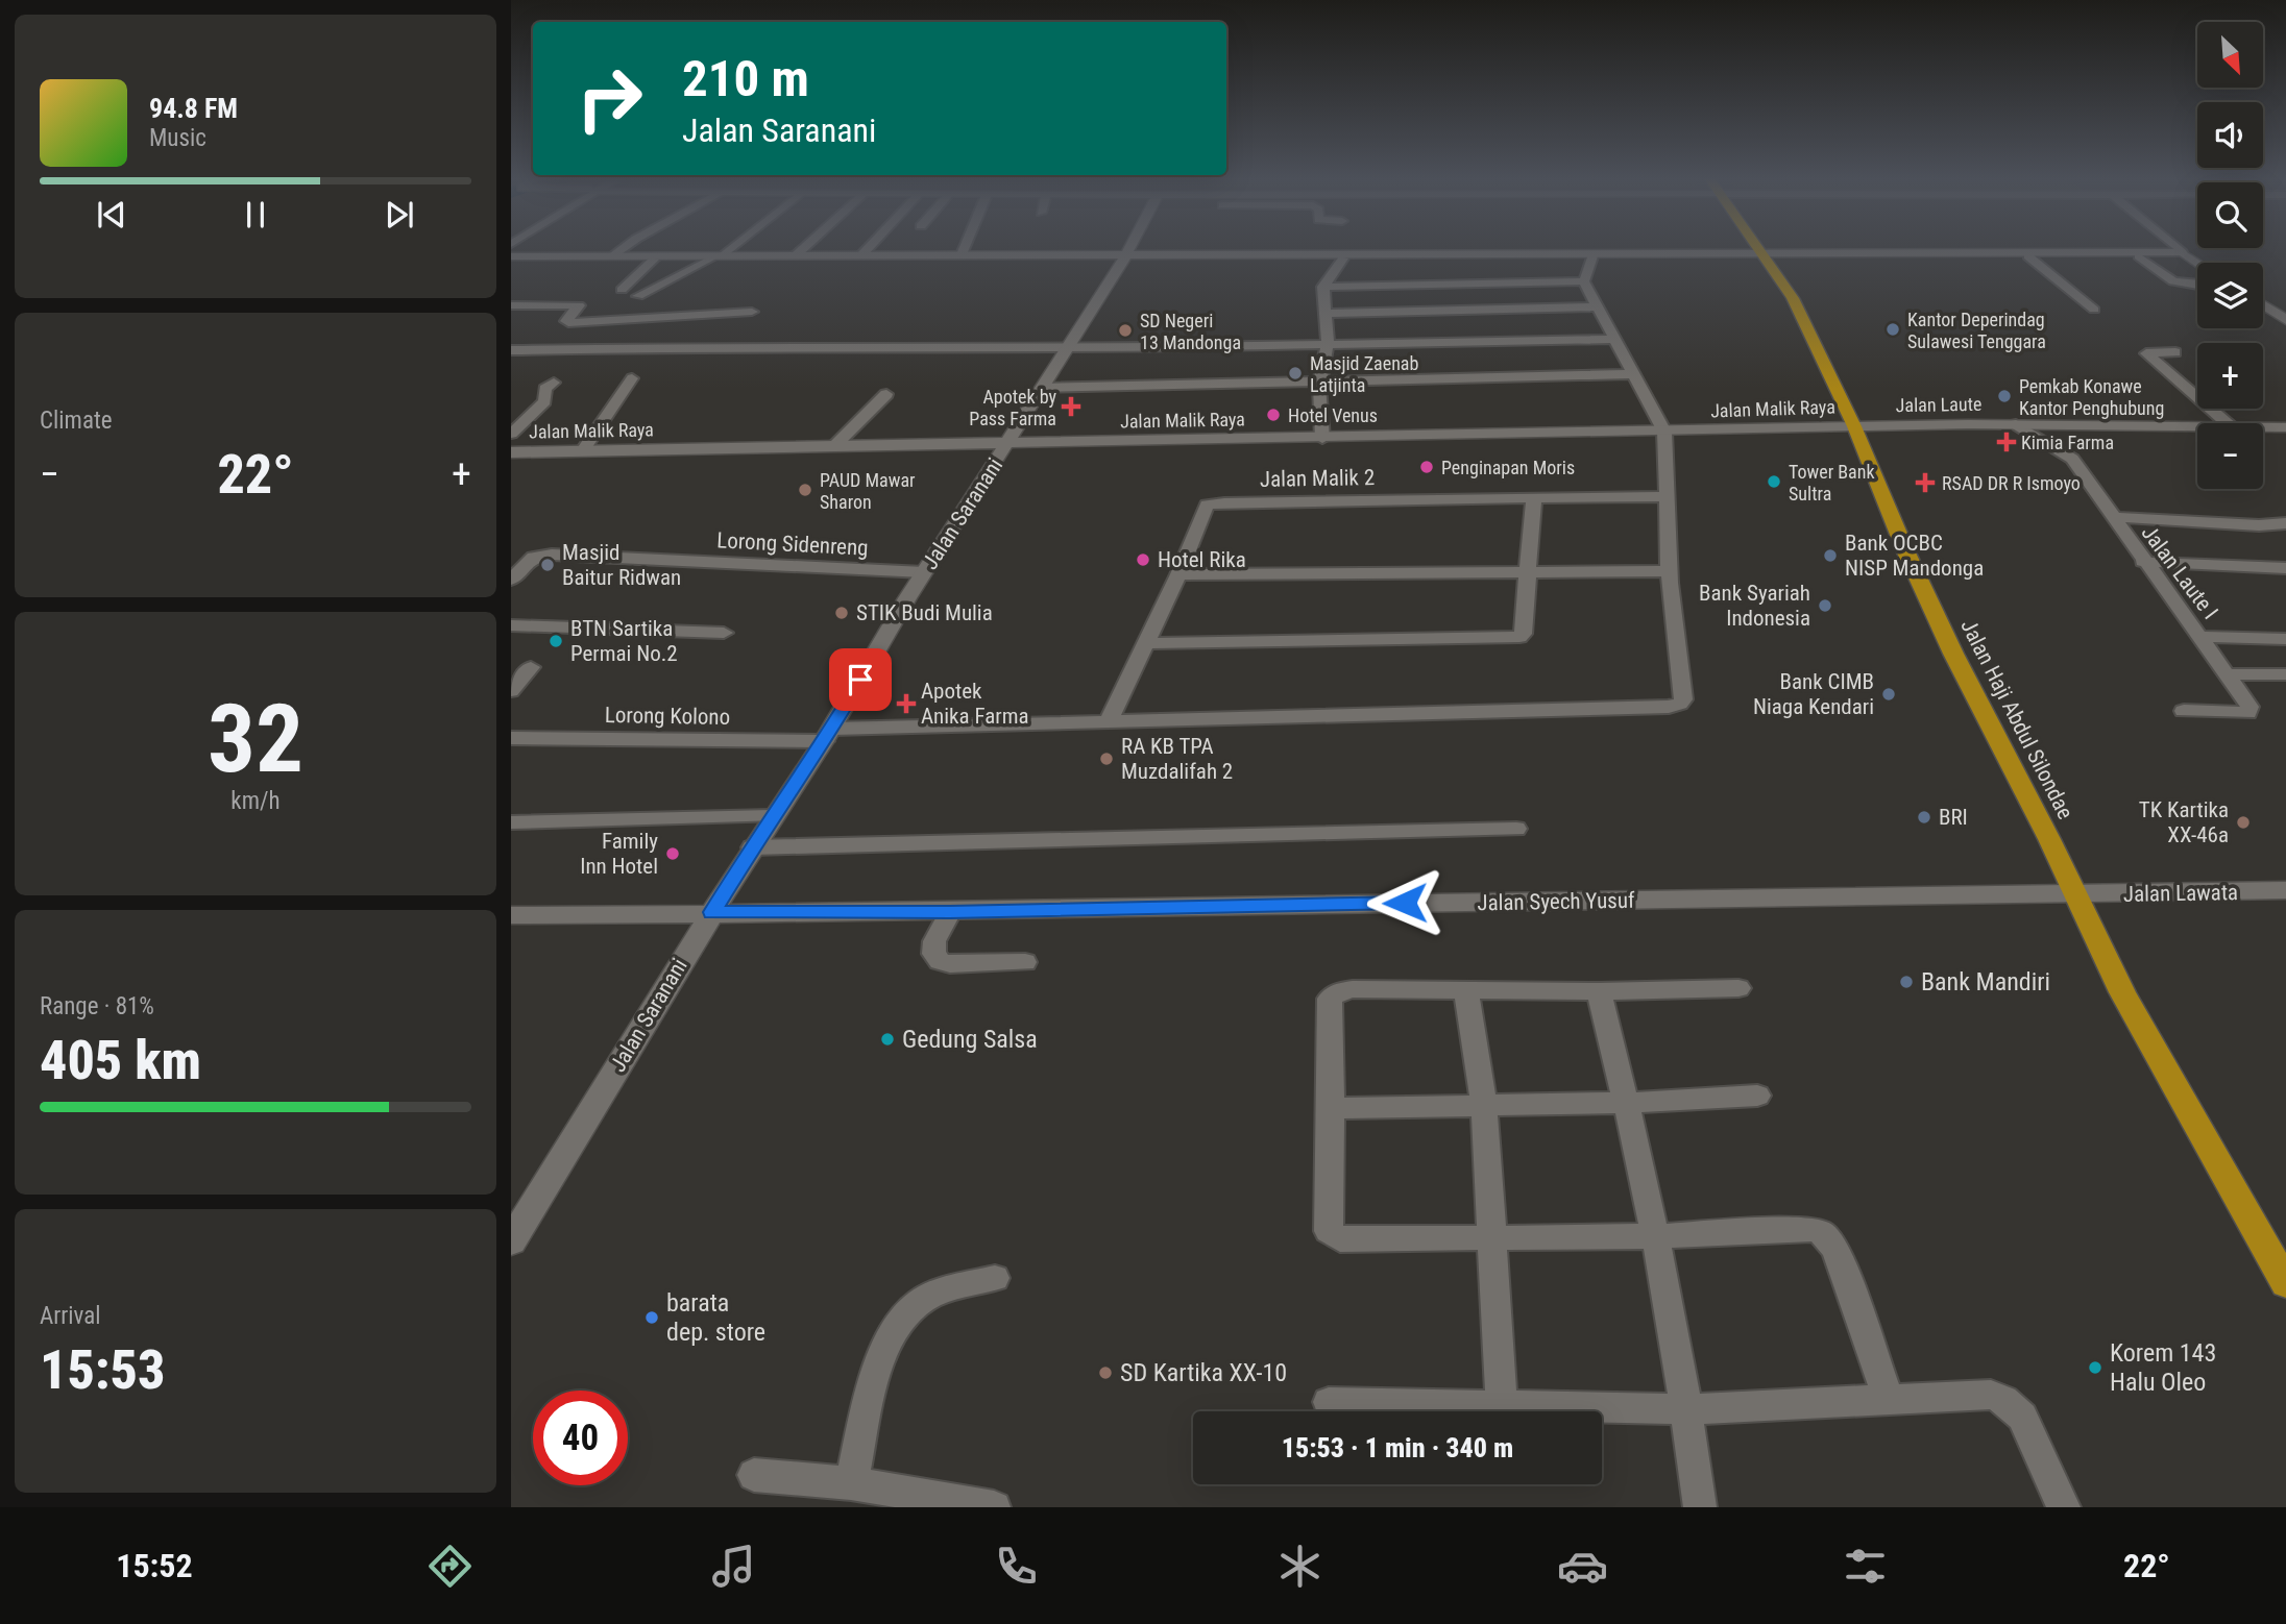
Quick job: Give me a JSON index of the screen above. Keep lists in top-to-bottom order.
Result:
{
  "streets": {
    "highway": ["Jalan Haji Abdul Silondae"],
    "street": [
      "Jalan Laute",
      "Jalan Malik Raya",
      "Jalan Malik 2",
      "Jalan Saranani",
      "Lorong Sidenreng",
      "Jalan Laute I",
      "Lorong Kolono",
      "Jalan Lawata",
      "Jalan Syech Yusuf"
    ]
  },
  "crossings": [
    ["Jalan Laute", "Jalan Malik Raya"],
    ["Jalan Laute", "Jalan Laute I"],
    ["Jalan Laute", "Jalan Haji Abdul Silondae"],
    ["Jalan Malik Raya", "Jalan Saranani"],
    ["Jalan Malik Raya", "Jalan Haji Abdul Silondae"],
    ["Jalan Malik 2", "Lorong Kolono"],
    ["Jalan Saranani", "Lorong Sidenreng"],
    ["Jalan Saranani", "Lorong Kolono"],
    ["Jalan Saranani", "Jalan Syech Yusuf"],
    ["Jalan Haji Abdul Silondae", "Jalan Lawata"],
    ["Jalan Haji Abdul Silondae", "Jalan Syech Yusuf"],
    ["Jalan Lawata", "Jalan Syech Yusuf"]
  ],
  "places": {
    "other": [
      "Kantor Deperindag Sulawesi Tenggara",
      "SD Negeri 13 Mandonga",
      "Masjid Zaenab Latjinta",
      "Pemkab Konawe Kantor Penghubung",
      "Hotel Venus",
      "Penginapan Moris",
      "Tower Bank Sultra",
      "PAUD Mawar Sharon",
      "Bank OCBC NISP Mandonga",
      "Hotel Rika",
      "Masjid Baitur Ridwan",
      "Bank Syariah Indonesia",
      "STIK Budi Mulia",
      "BTN Sartika Permai No.2",
      "Bank CIMB Niaga Kendari",
      "RA KB TPA Muzdalifah 2",
      "BRI",
      "TK Kartika XX-46a",
      "Family Inn Hotel",
      "Bank Mandiri",
      "Gedung Salsa",
      "barata dep. store",
      "Korem 143 Halu Oleo",
      "SD Kartika XX-10"
    ],
    "health": [
      "Apotek by Pass Farma",
      "Kimia Farma",
      "RSAD DR R Ismoyo",
      "Apotek Anika Farma"
    ]
  },
  "north": "bottom right",
  "page": {
    "map_buttons": ["+", "−"],
    "turn": ["210 m", "Jalan Saranani"],
    "song": ["94.8 FM", "Music"],
    "tile": [
      "Climate",
      ["32", "km/h"],
      ["Range · 81%", "405 km"],
      ["Arrival", "15:53"]
    ],
    "heat": ["−", "22°", "+"],
    "limit": "40",
    "trip": "15:53 · 1 min · 340 m",
    "tabs": ["15:52", "22°"]
  }
}
